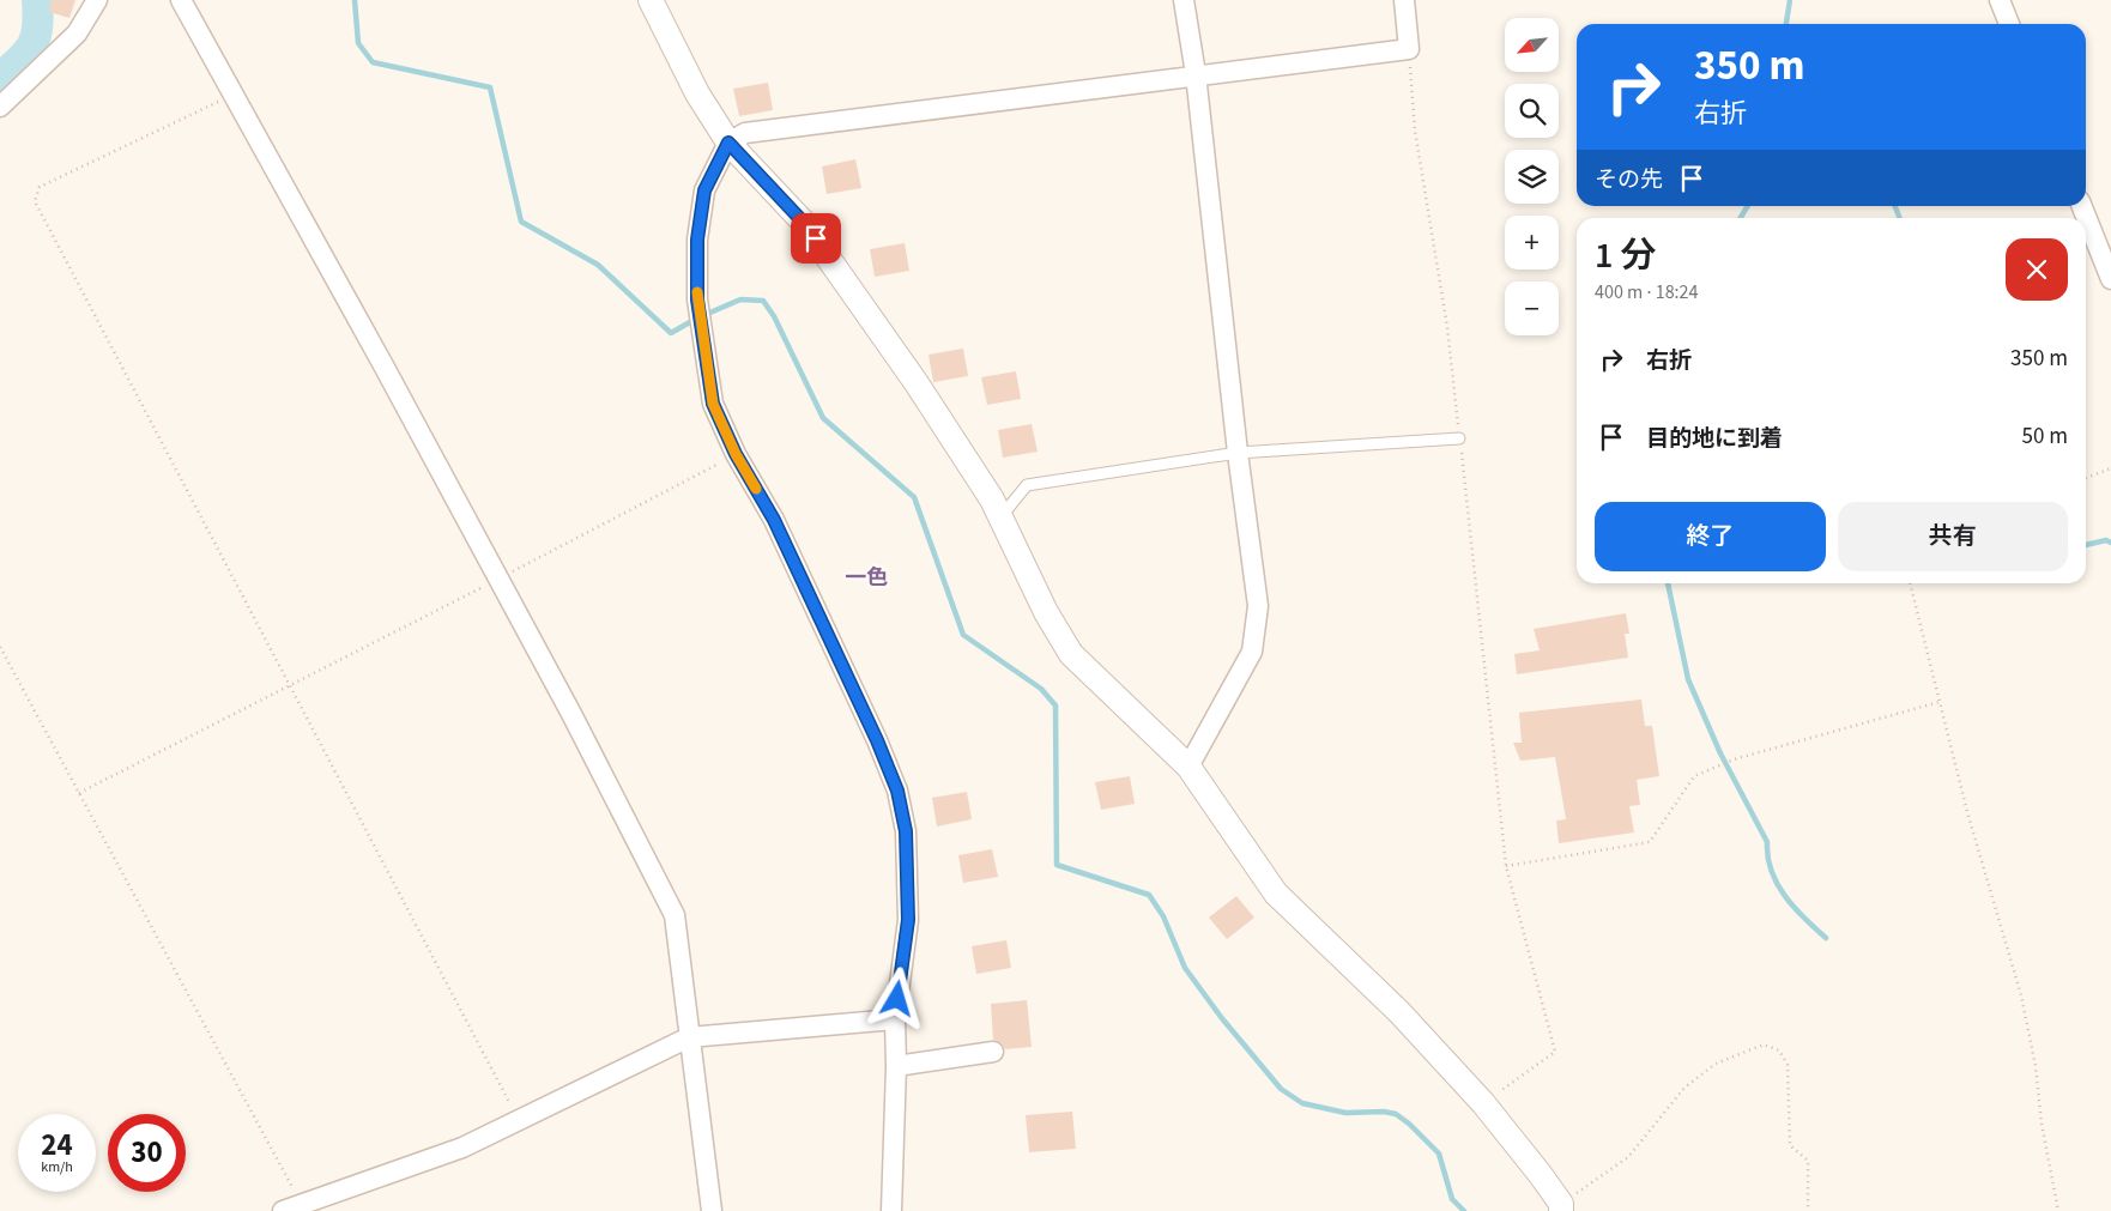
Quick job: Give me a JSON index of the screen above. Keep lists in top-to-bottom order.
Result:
{
  "districts": ["一色"],
  "north": "bottom left",
  "page": {
    "map_buttons": ["+", "−"],
    "turn": ["350 m", "右折"],
    "then": "その先",
    "heading": ["1 分", "400 m · 18:24"],
    "list": [
      {
        "name": "右折",
        "value": "350 m"
      },
      {
        "name": "目的地に到着",
        "value": "50 m"
      }
    ],
    "buttons": ["終了", "共有"],
    "speed": "24 km/h",
    "limit": "30"
  }
}
